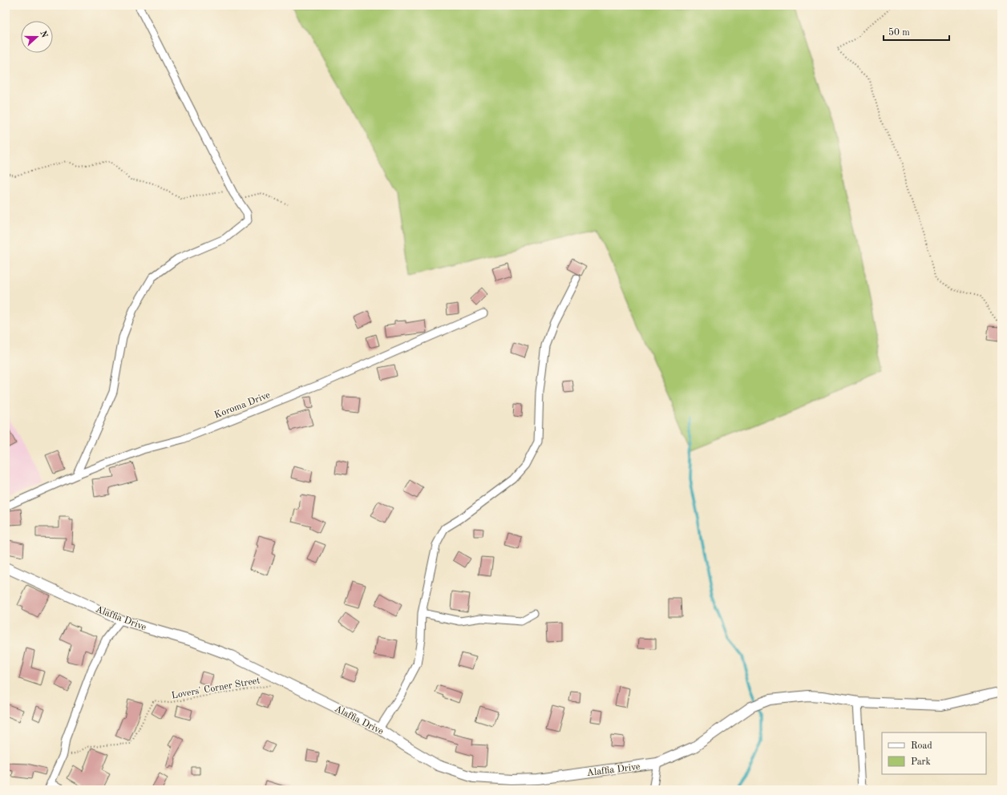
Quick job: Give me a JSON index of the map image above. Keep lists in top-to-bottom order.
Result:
{
  "streets": {
    "street": ["Koroma Drive", "Alaffia Drive"],
    "path": ["Lovers' Corner Street"]
  },
  "crossings": [
    ["Alaffia Drive", "Lovers' Corner Street"]
  ],
  "legend": ["Road", "Park"],
  "scale_bar": "50 m",
  "north": "right"
}
